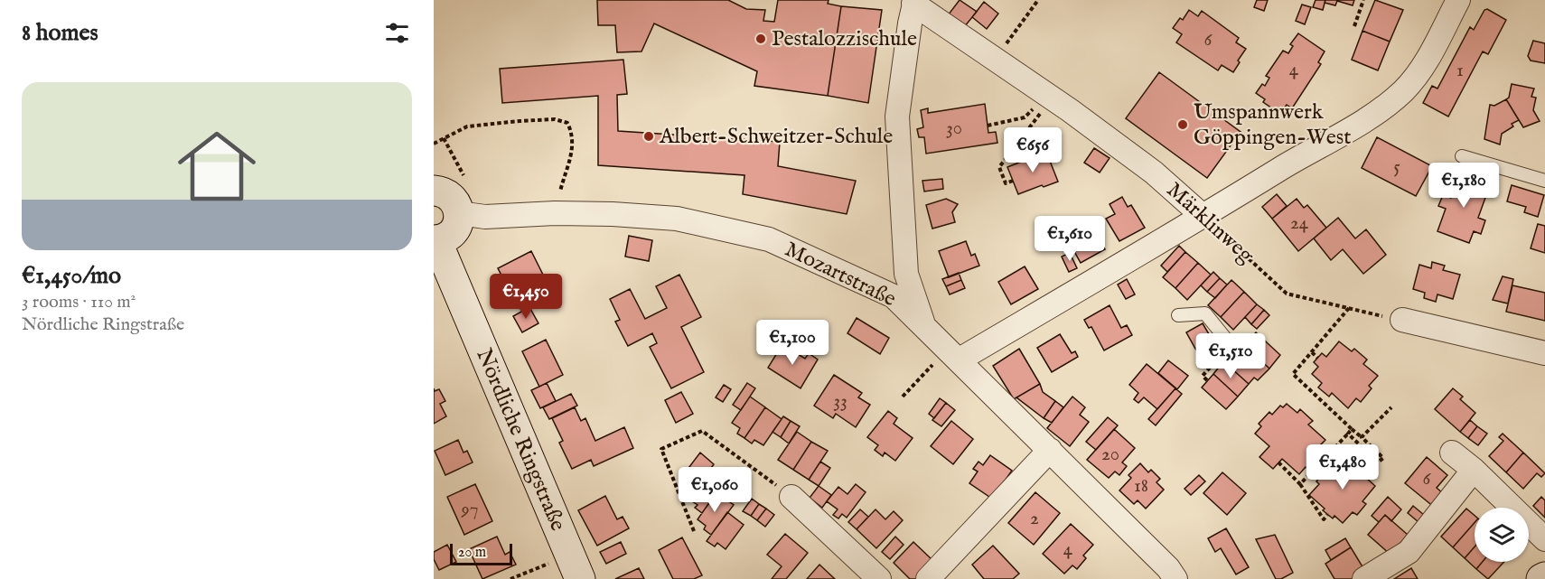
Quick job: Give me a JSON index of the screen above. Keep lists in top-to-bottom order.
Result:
{
  "streets": {
    "street": ["Märklinweg", "Mozartstraße", "Nördliche Ringstraße"]
  },
  "crossings": [
    ["Mozartstraße", "Nördliche Ringstraße"]
  ],
  "places": ["Pestalozzischule", "Umspannwerk Göppingen-West", "Albert-Schweitzer-Schule"],
  "house_numbers": [
    "6",
    "4",
    "1",
    "30",
    "5",
    "24",
    "33",
    "20",
    "6",
    "18",
    "97",
    "2",
    "4"
  ],
  "scale_bar": "20 m",
  "page": {
    "heading": "8 homes",
    "list": [
      {
        "name": "€1,450/mo",
        "note": "3 rooms · 110 m² · Nördliche Ringstraße"
      }
    ],
    "price": [
      "€656",
      "€1,180",
      "€1,610",
      "€1,450",
      "€1,100",
      "€1,510",
      "€1,480",
      "€1,060"
    ],
    "scale": "20 m"
  }
}
